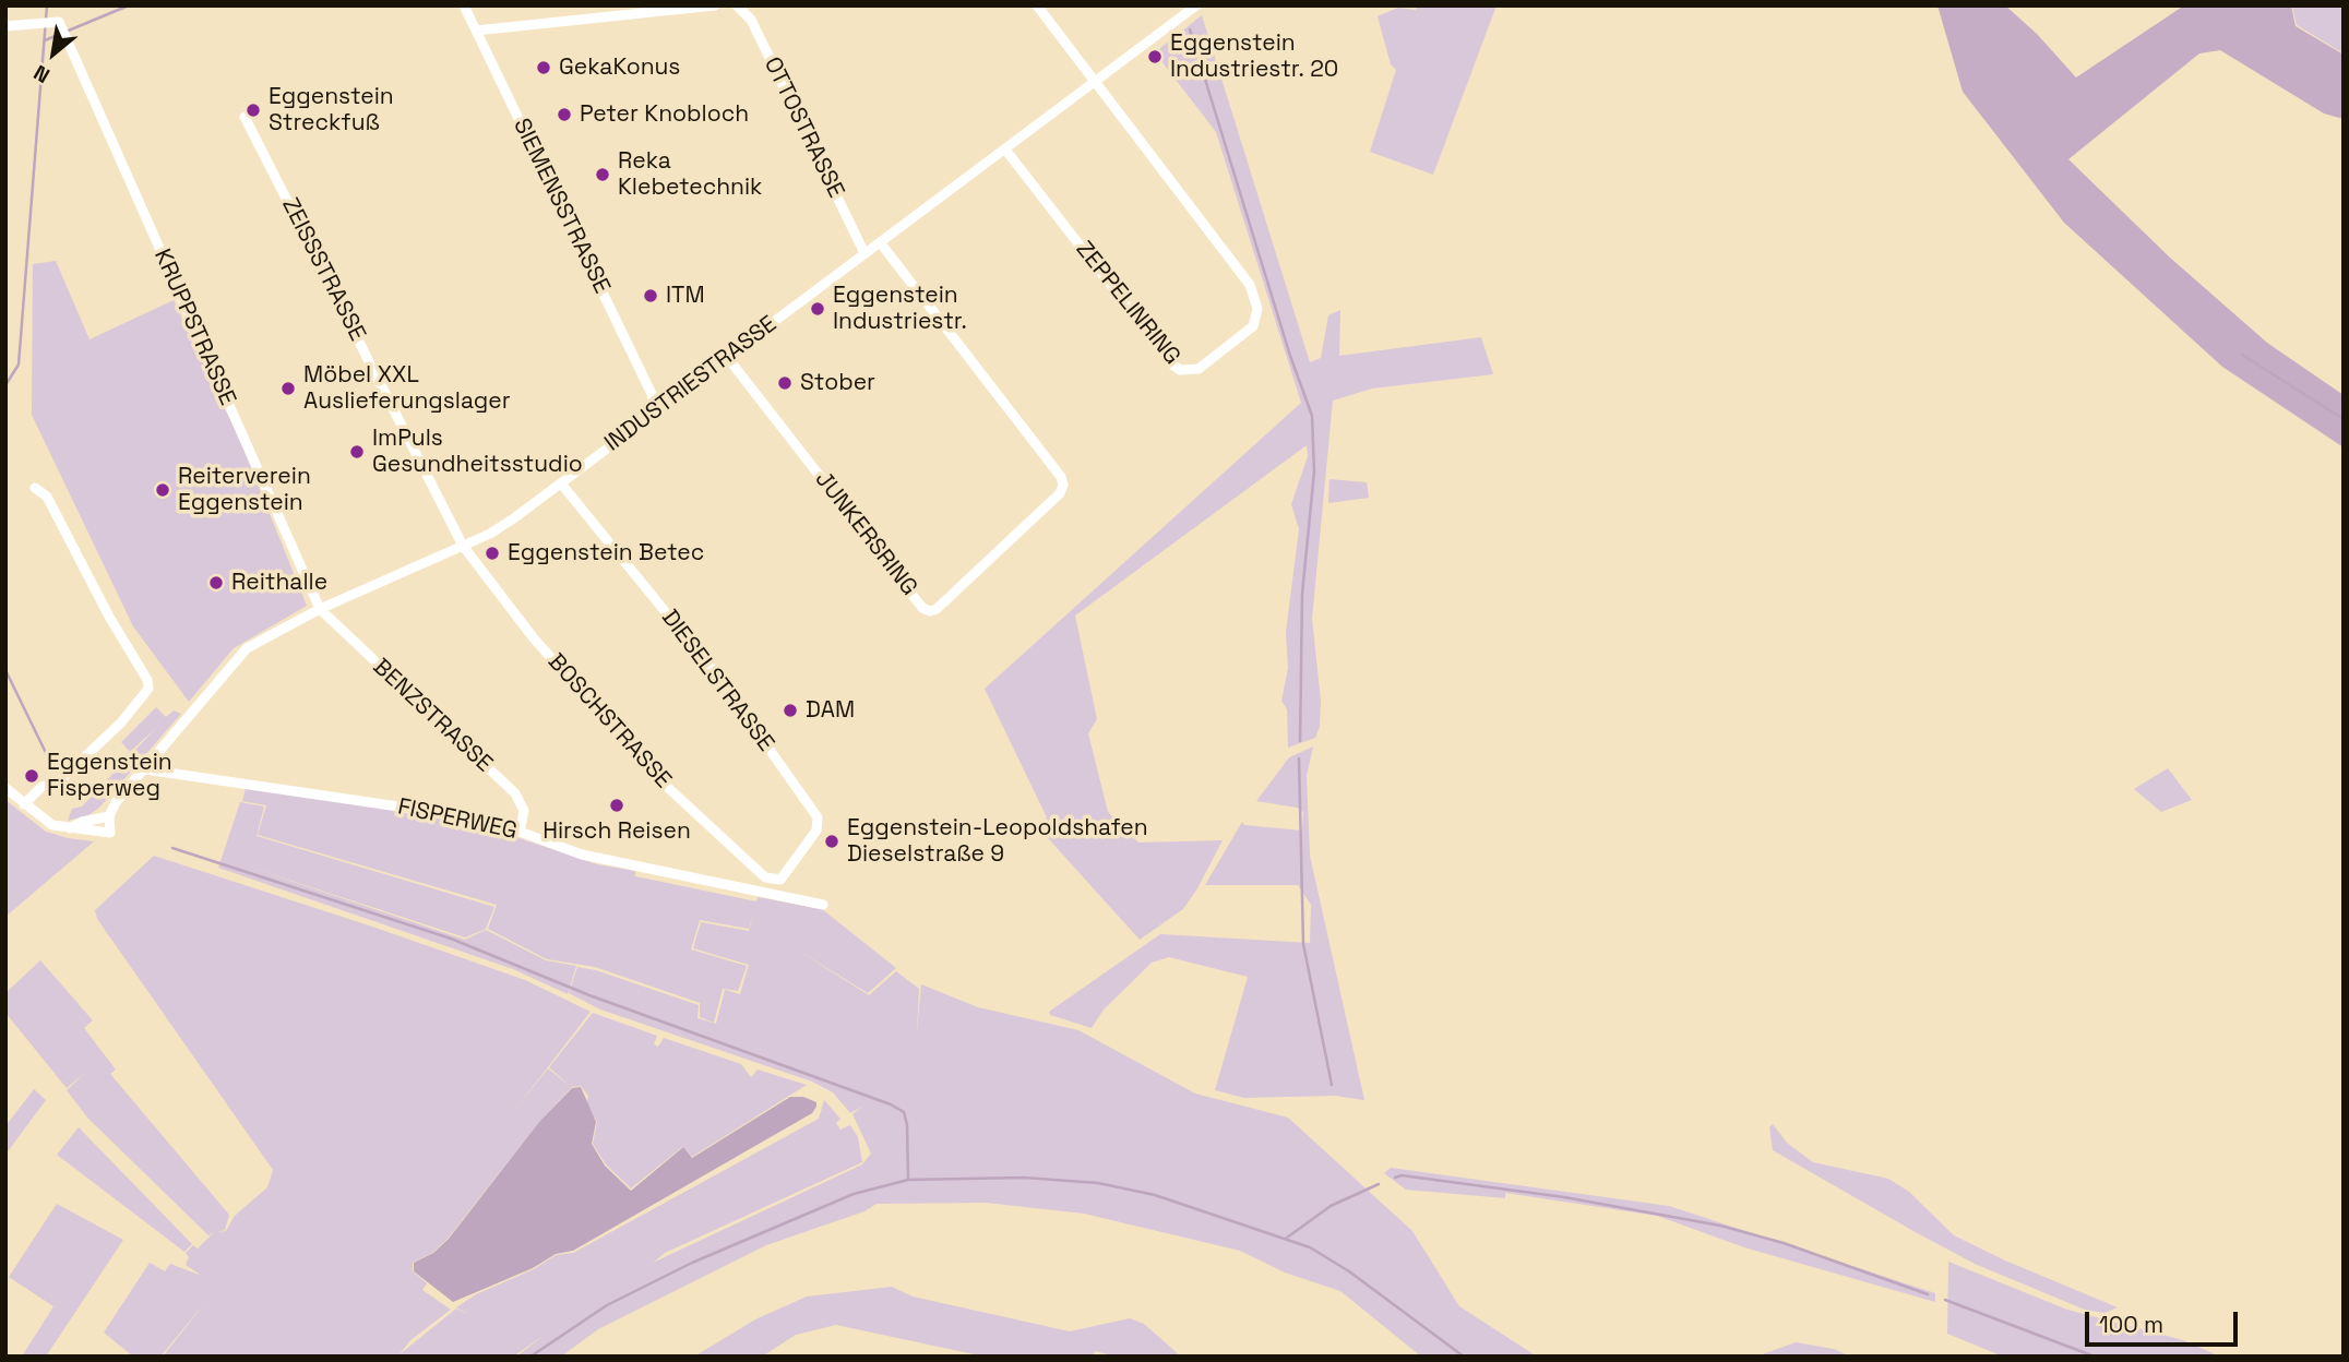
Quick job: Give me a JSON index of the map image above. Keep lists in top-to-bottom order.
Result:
{
  "streets": {
    "street": [
      "OTTOSTRASSE",
      "SIEMENSSTRASSE",
      "ZEISSSTRASSE",
      "ZEPPELINRING",
      "KRUPPSTRASSE",
      "INDUSTRIESTRASSE",
      "JUNKERSRING",
      "DIESELSTRASSE",
      "BENZSTRASSE",
      "BOSCHSTRASSE",
      "FISPERWEG"
    ]
  },
  "crossings": [
    ["OTTOSTRASSE", "INDUSTRIESTRASSE"],
    ["SIEMENSSTRASSE", "INDUSTRIESTRASSE"],
    ["ZEISSSTRASSE", "INDUSTRIESTRASSE"],
    ["ZEISSSTRASSE", "BOSCHSTRASSE"],
    ["ZEPPELINRING", "INDUSTRIESTRASSE"],
    ["KRUPPSTRASSE", "INDUSTRIESTRASSE"],
    ["KRUPPSTRASSE", "BENZSTRASSE"],
    ["INDUSTRIESTRASSE", "JUNKERSRING"],
    ["INDUSTRIESTRASSE", "DIESELSTRASSE"],
    ["INDUSTRIESTRASSE", "BENZSTRASSE"],
    ["INDUSTRIESTRASSE", "BOSCHSTRASSE"],
    ["INDUSTRIESTRASSE", "FISPERWEG"],
    ["DIESELSTRASSE", "BOSCHSTRASSE"],
    ["BENZSTRASSE", "FISPERWEG"]
  ],
  "places": [
    "Eggenstein Industriestr. 20",
    "GekaKonus",
    "Eggenstein Streckfuß",
    "Peter Knobloch",
    "Reka Klebetechnik",
    "ITM",
    "Eggenstein Industriestr.",
    "Stober",
    "Möbel XXL Auslieferungslager",
    "ImPuls Gesundheitsstudio",
    "Reiterverein Eggenstein",
    "Eggenstein Betec",
    "Reithalle",
    "DAM",
    "Eggenstein Fisperweg",
    "Hirsch Reisen",
    "Eggenstein-Leopoldshafen Dieselstraße 9"
  ],
  "scale_bar": "100 m",
  "north": "bottom left"
}
